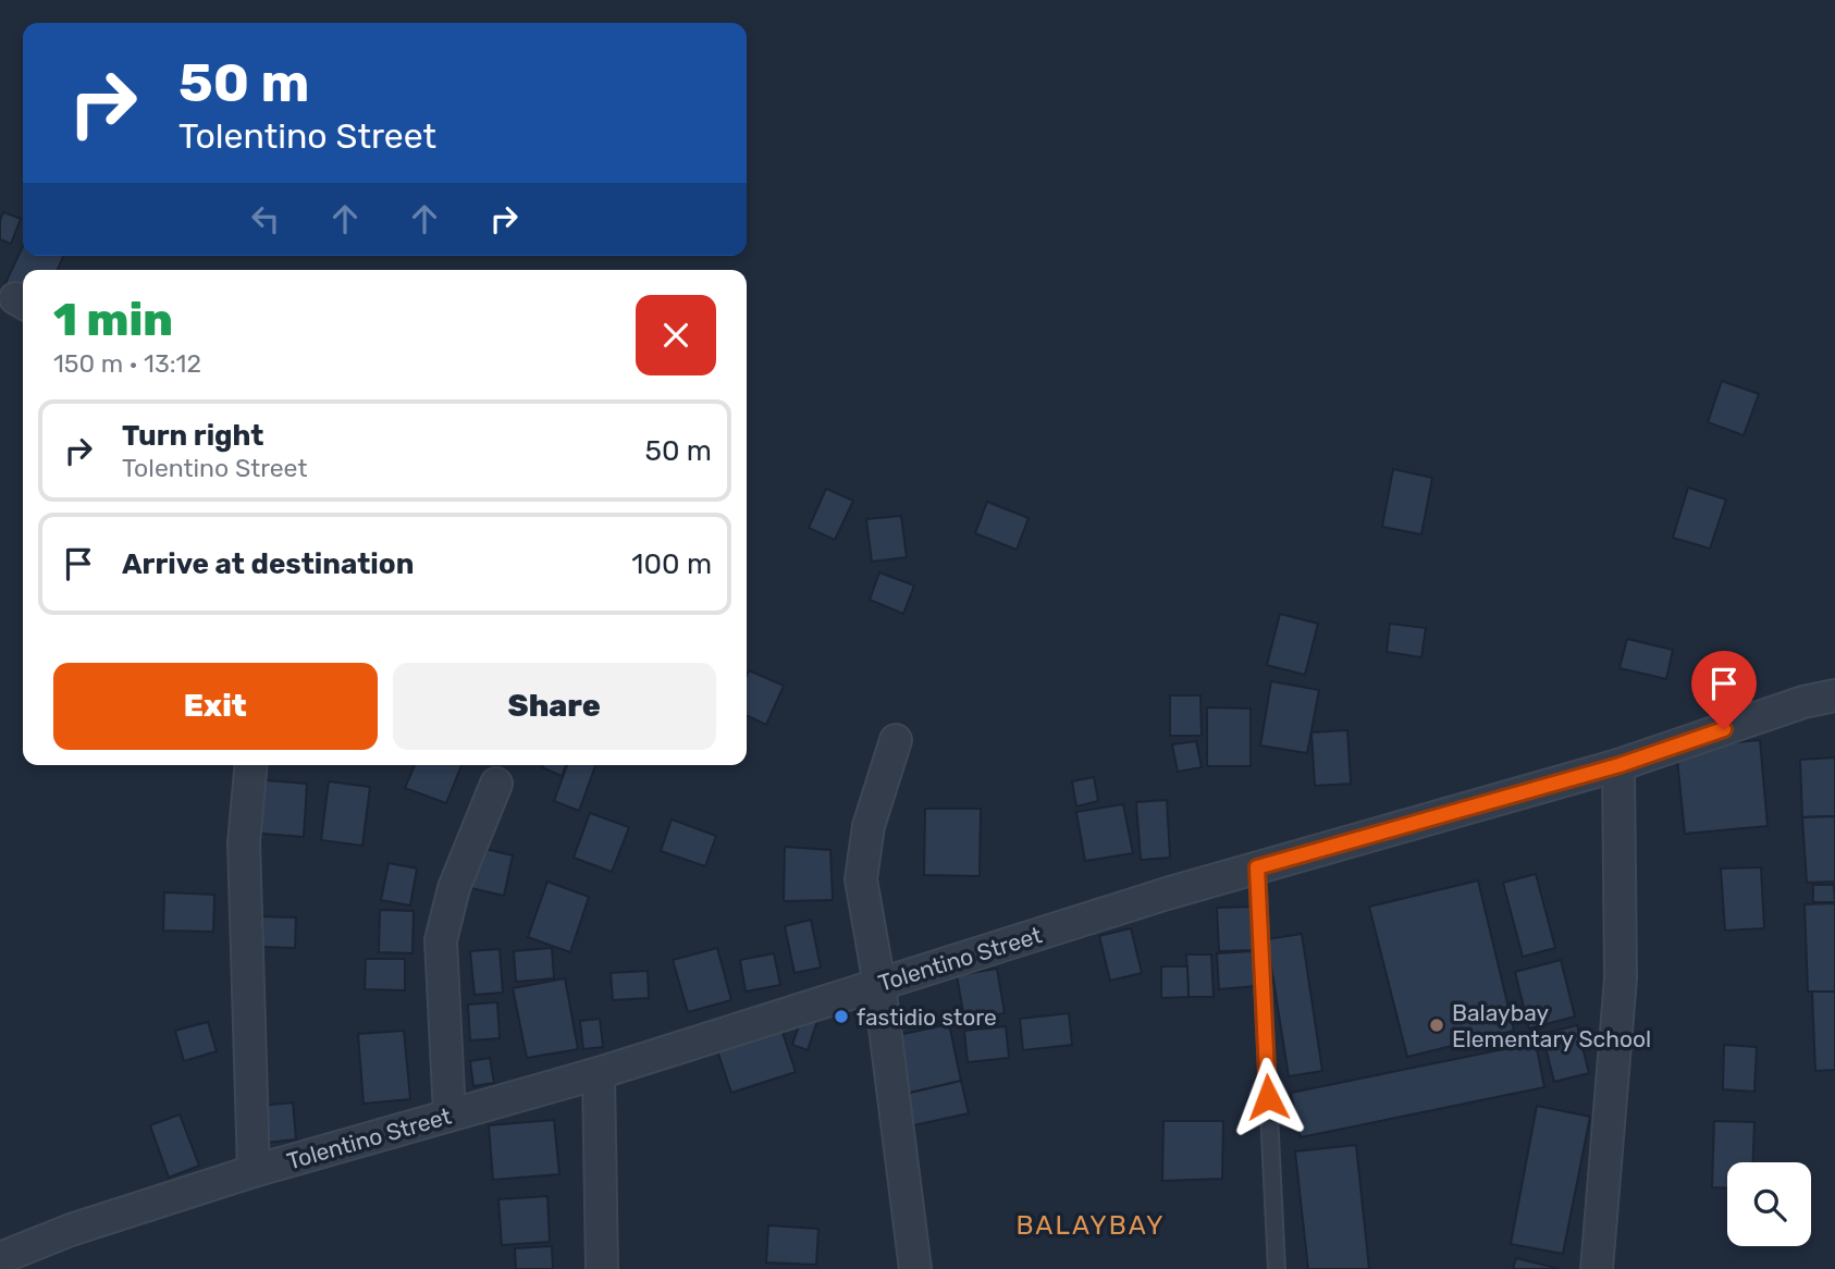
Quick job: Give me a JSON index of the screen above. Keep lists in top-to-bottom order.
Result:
{
  "streets": {
    "street": ["Tolentino Street"]
  },
  "districts": ["BALAYBAY"],
  "places": ["fastidio store", "Balaybay Elementary School"],
  "page": {
    "turn": ["50 m", "Tolentino Street"],
    "heading": ["1 min", "150 m · 13:12"],
    "list": [
      {
        "name": "Turn right",
        "note": "Tolentino Street",
        "value": "50 m"
      },
      {
        "name": "Arrive at destination",
        "value": "100 m"
      }
    ],
    "buttons": ["Exit", "Share"]
  }
}
